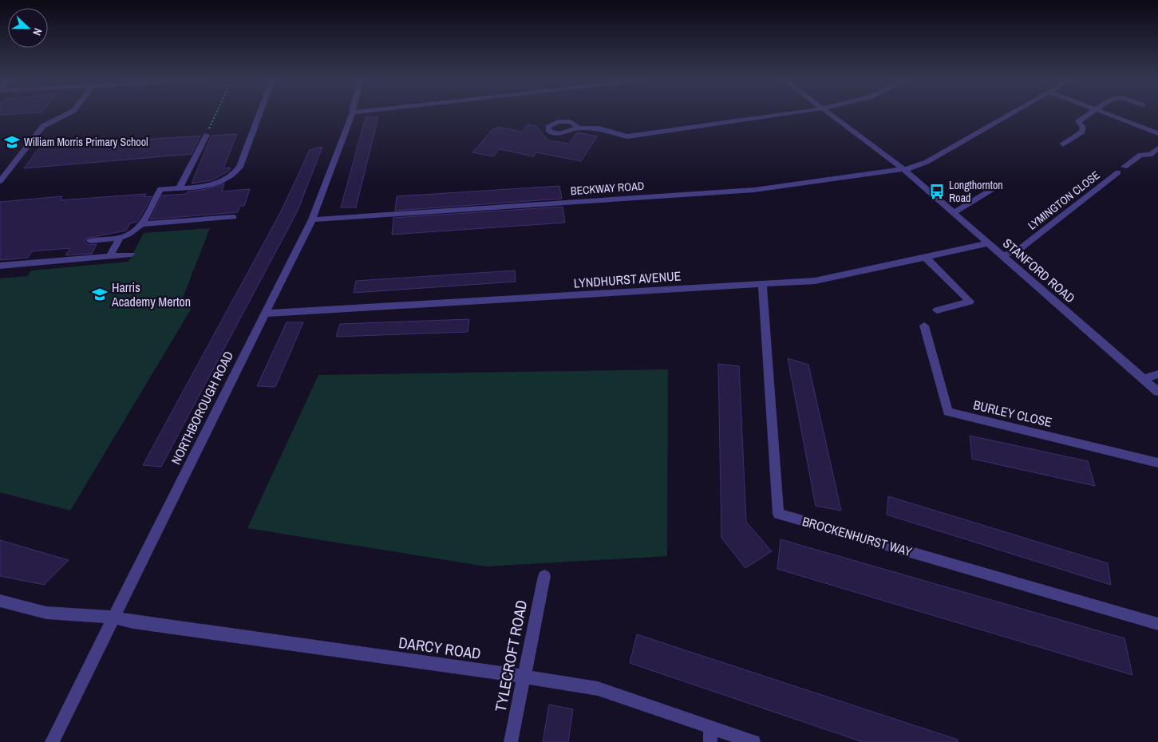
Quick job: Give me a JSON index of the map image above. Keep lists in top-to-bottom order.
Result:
{
  "streets": {
    "street": [
      "BECKWAY ROAD",
      "LYMINGTON CLOSE",
      "STANFORD ROAD",
      "LYNDHURST AVENUE",
      "NORTHBOROUGH ROAD",
      "BURLEY CLOSE",
      "BROCKENHURST WAY",
      "DARCY ROAD",
      "TYLECROFT ROAD"
    ]
  },
  "crossings": [
    ["BECKWAY ROAD", "STANFORD ROAD"],
    ["BECKWAY ROAD", "NORTHBOROUGH ROAD"],
    ["LYMINGTON CLOSE", "STANFORD ROAD"],
    ["STANFORD ROAD", "LYNDHURST AVENUE"],
    ["LYNDHURST AVENUE", "NORTHBOROUGH ROAD"],
    ["LYNDHURST AVENUE", "BROCKENHURST WAY"],
    ["NORTHBOROUGH ROAD", "DARCY ROAD"],
    ["DARCY ROAD", "TYLECROFT ROAD"]
  ],
  "places": {
    "school or university": ["William Morris Primary School", "Harris Academy Merton"],
    "bus stop": ["Longthornton Road"]
  },
  "north": "right"
}
